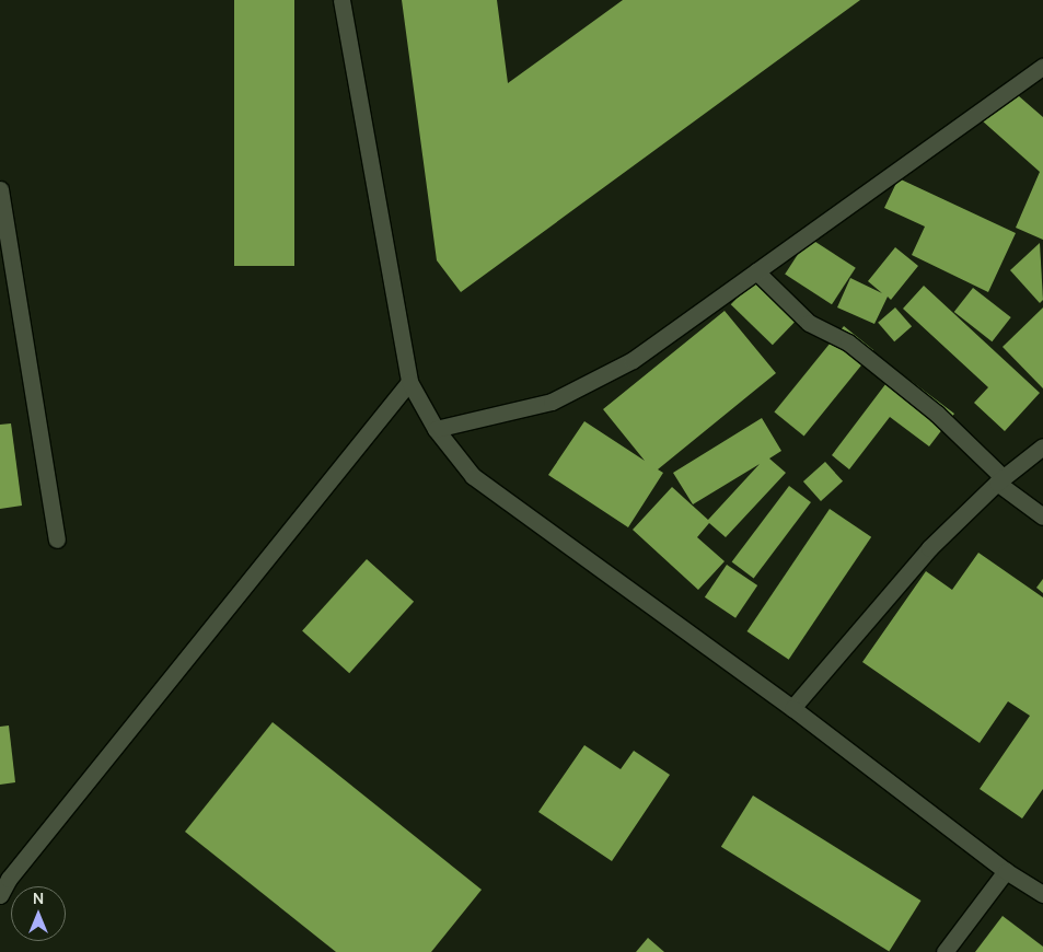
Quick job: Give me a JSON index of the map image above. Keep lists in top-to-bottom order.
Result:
{
  "north": "top"
}
